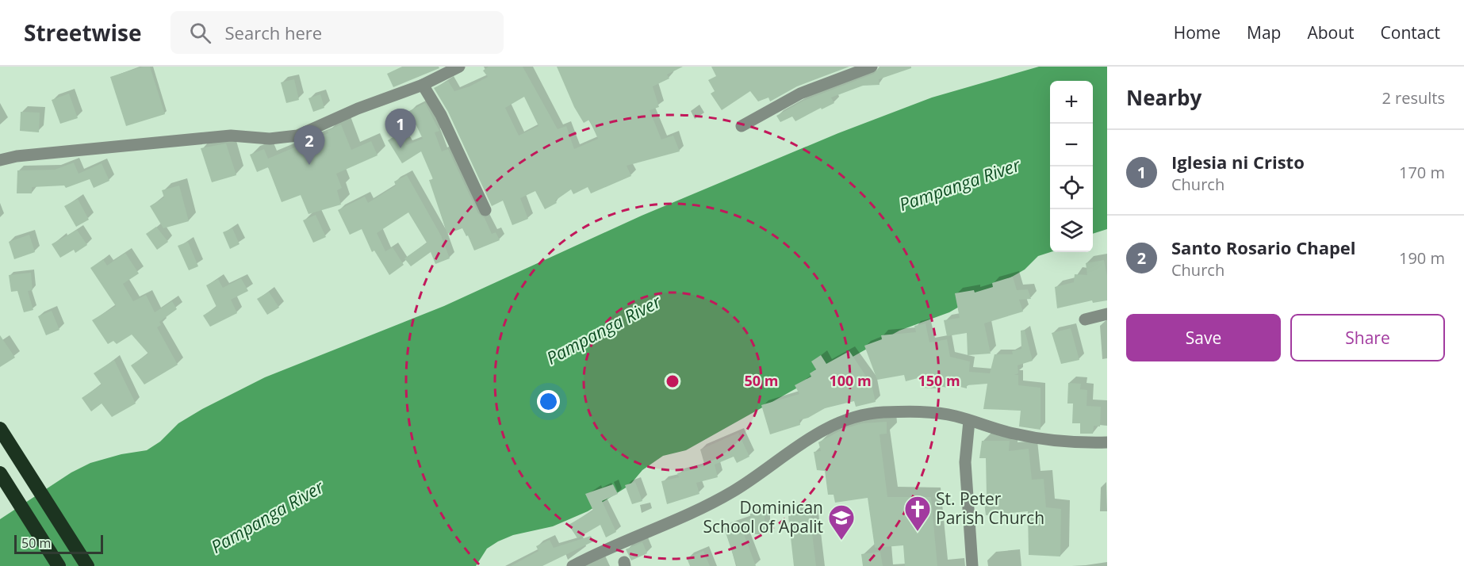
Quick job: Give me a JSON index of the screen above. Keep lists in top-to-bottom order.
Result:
{
  "water": ["Pampanga River"],
  "places": {
    "church": ["St. Peter Parish Church"],
    "school or university": ["Dominican School of Apalit"]
  },
  "scale_bar": "50 m",
  "page": {
    "header": "Streetwise",
    "search": "Search here",
    "nav": [
      "Home",
      "Map",
      "About",
      "Contact"
    ],
    "heading": ["Nearby", "2 results"],
    "map_buttons": ["+", "−"],
    "pins": ["1", "2"],
    "list": [
      {
        "mark": "1",
        "name": "Iglesia ni Cristo",
        "note": "Church",
        "value": "170 m"
      },
      {
        "mark": "2",
        "name": "Santo Rosario Chapel",
        "note": "Church",
        "value": "190 m"
      }
    ],
    "buttons": ["Save", "Share"],
    "scale": "50 m"
  },
  "rings": ["50 m", "100 m", "150 m"]
}
